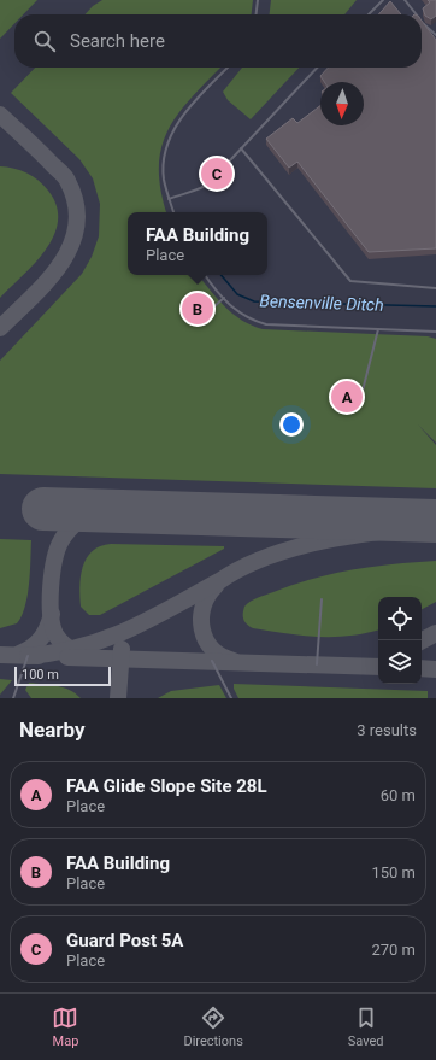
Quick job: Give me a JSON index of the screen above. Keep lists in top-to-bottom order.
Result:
{
  "water": ["Bensenville Ditch"],
  "scale_bar": "100 m",
  "north": "bottom",
  "page": {
    "search": "Search here",
    "pins": ["C", "B", "A"],
    "popup": ["FAA Building", "Place"],
    "scale": "100 m",
    "heading": ["Nearby", "3 results"],
    "list": [
      {
        "mark": "A",
        "name": "FAA Glide Slope Site 28L",
        "note": "Place",
        "value": "60 m"
      },
      {
        "mark": "B",
        "name": "FAA Building",
        "note": "Place",
        "value": "150 m"
      },
      {
        "mark": "C",
        "name": "Guard Post 5A",
        "note": "Place",
        "value": "270 m"
      }
    ],
    "nav": ["Map", "Directions", "Saved"]
  }
}
